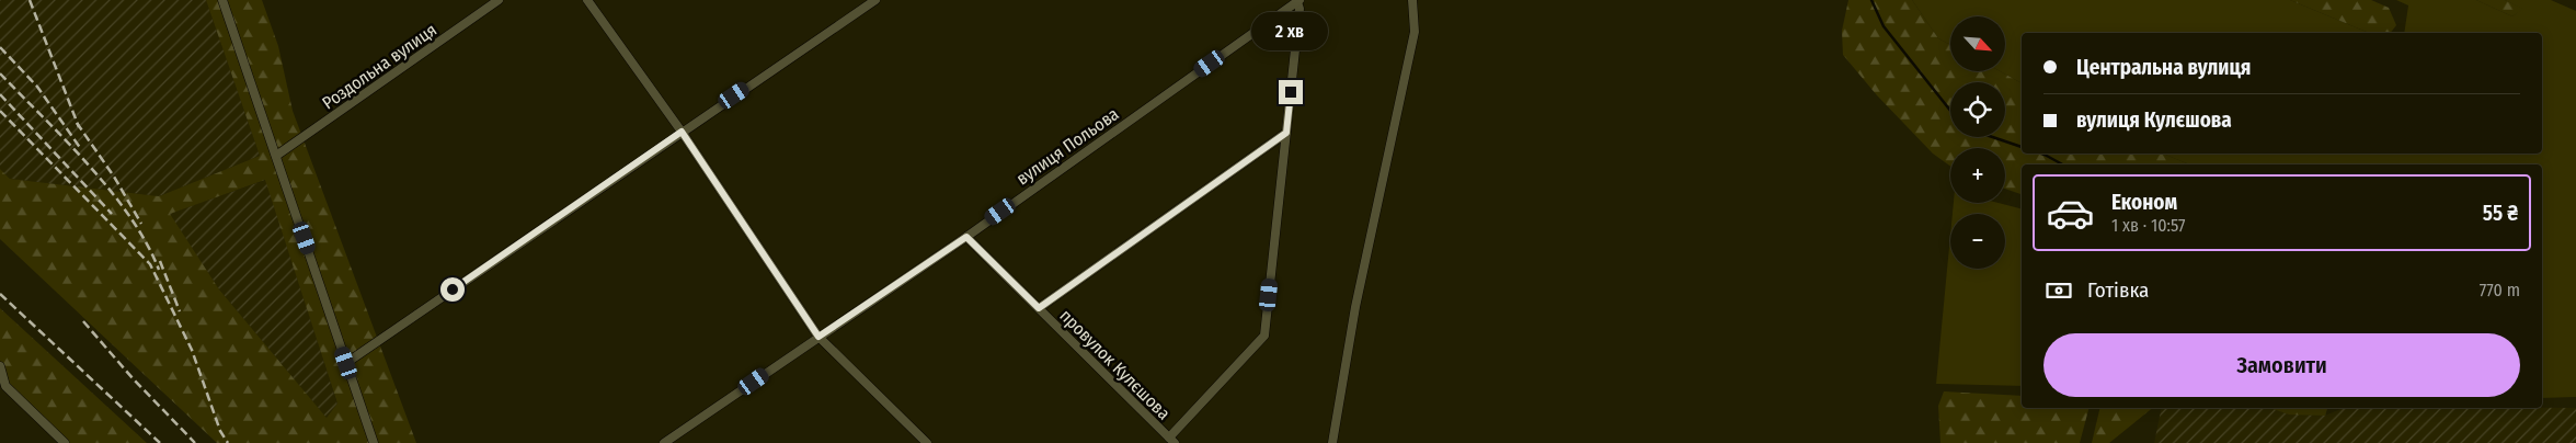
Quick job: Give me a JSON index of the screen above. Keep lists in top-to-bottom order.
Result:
{
  "streets": {
    "street": ["Роздольна вулиця", "вулиця Польова", "провулок Кулєшова"]
  },
  "crossings": [
    ["вулиця Польова", "провулок Кулєшова"]
  ],
  "north": "bottom right",
  "page": {
    "bubble": "2 хв",
    "map_buttons": ["+", "−"],
    "banner": ["Центральна вулиця", "вулиця Кулєшова"],
    "list": [
      {
        "name": "Економ",
        "note": "1 хв · 10:57",
        "value": "55 ₴"
      }
    ],
    "pay": ["Готівка", "770 m"],
    "buttons": "Замовити"
  }
}
